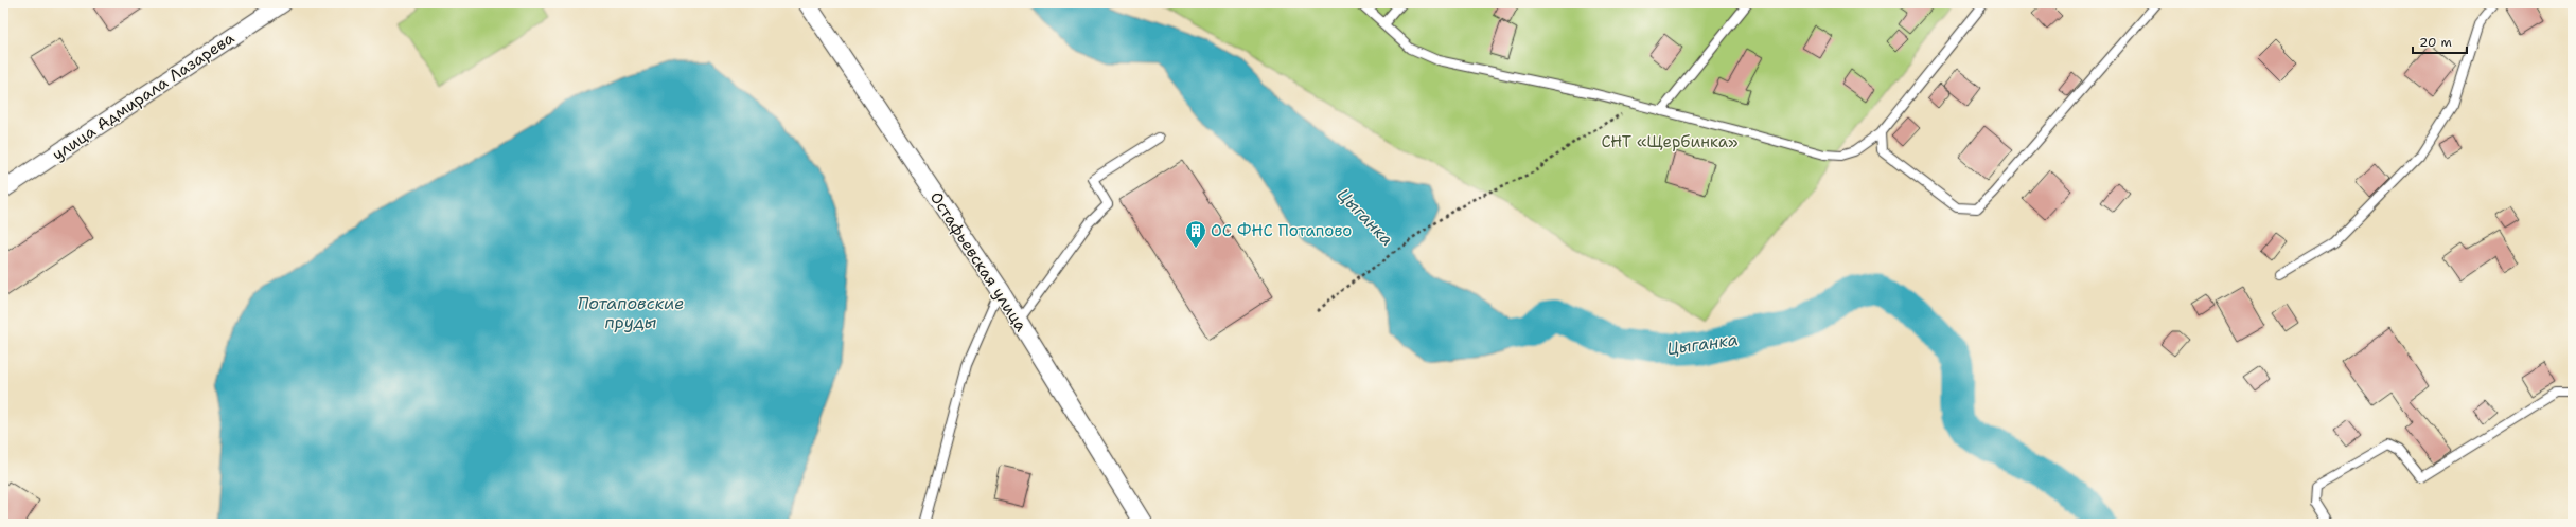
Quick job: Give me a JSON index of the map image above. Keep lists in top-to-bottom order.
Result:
{
  "streets": {
    "street": ["улица Адмирала Лазарева", "Остафьевская улица"]
  },
  "water": ["Цыганка", "Потаповские пруды"],
  "parks": ["СНТ «Щербинка»"],
  "places": {
    "building": ["ОС ФНС Потапово"]
  },
  "scale_bar": "20 m"
}
